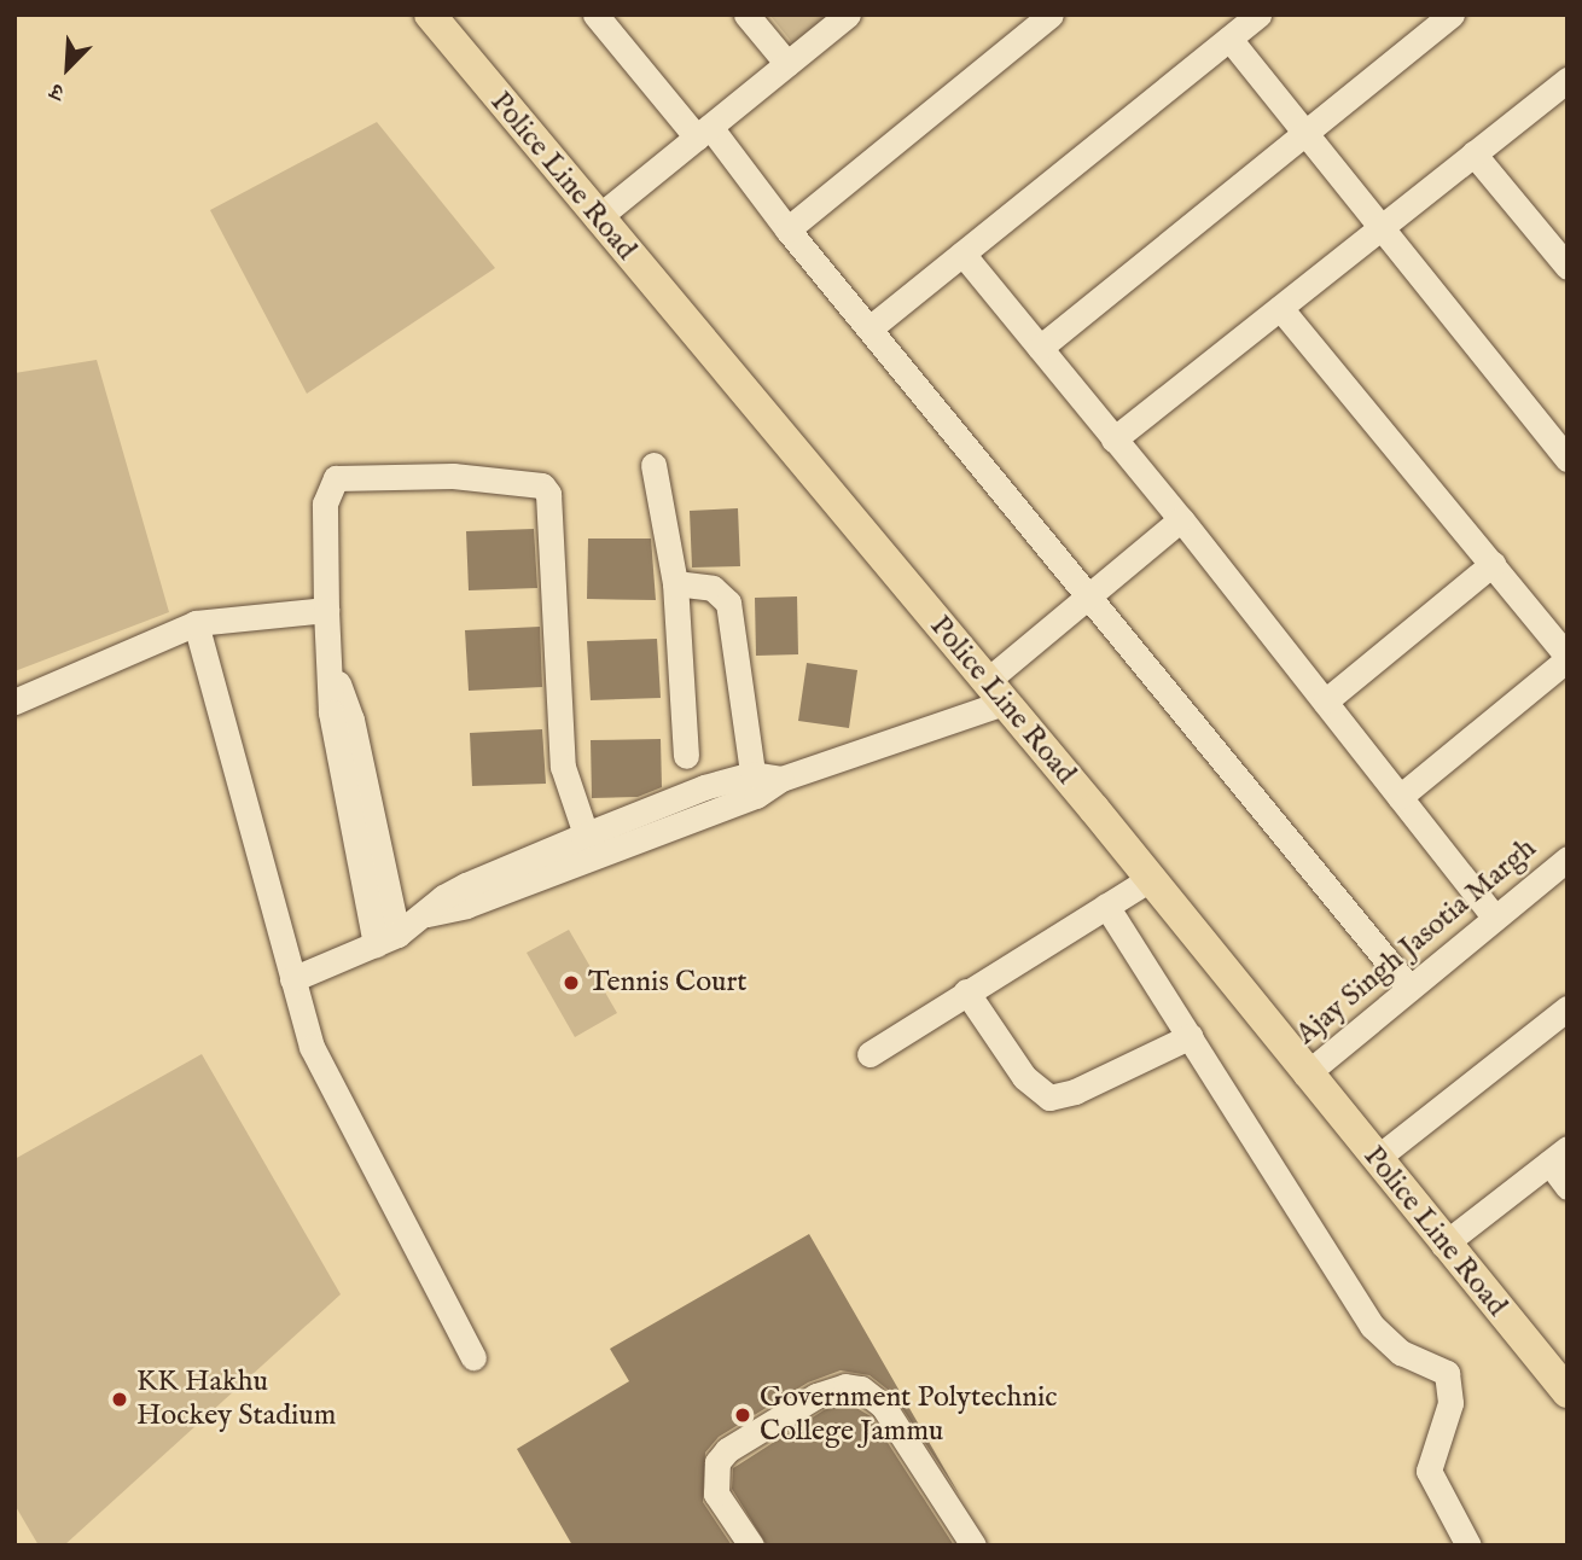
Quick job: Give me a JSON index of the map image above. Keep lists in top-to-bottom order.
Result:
{
  "streets": {
    "main road": ["Police Line Road"],
    "street": ["Ajay Singh Jasotia Margh"]
  },
  "crossings": [
    ["Police Line Road", "Ajay Singh Jasotia Margh"]
  ],
  "places": ["Tennis Court", "KK Hakhu Hockey Stadium", "Government Polytechnic College Jammu"],
  "north": "bottom left"
}
